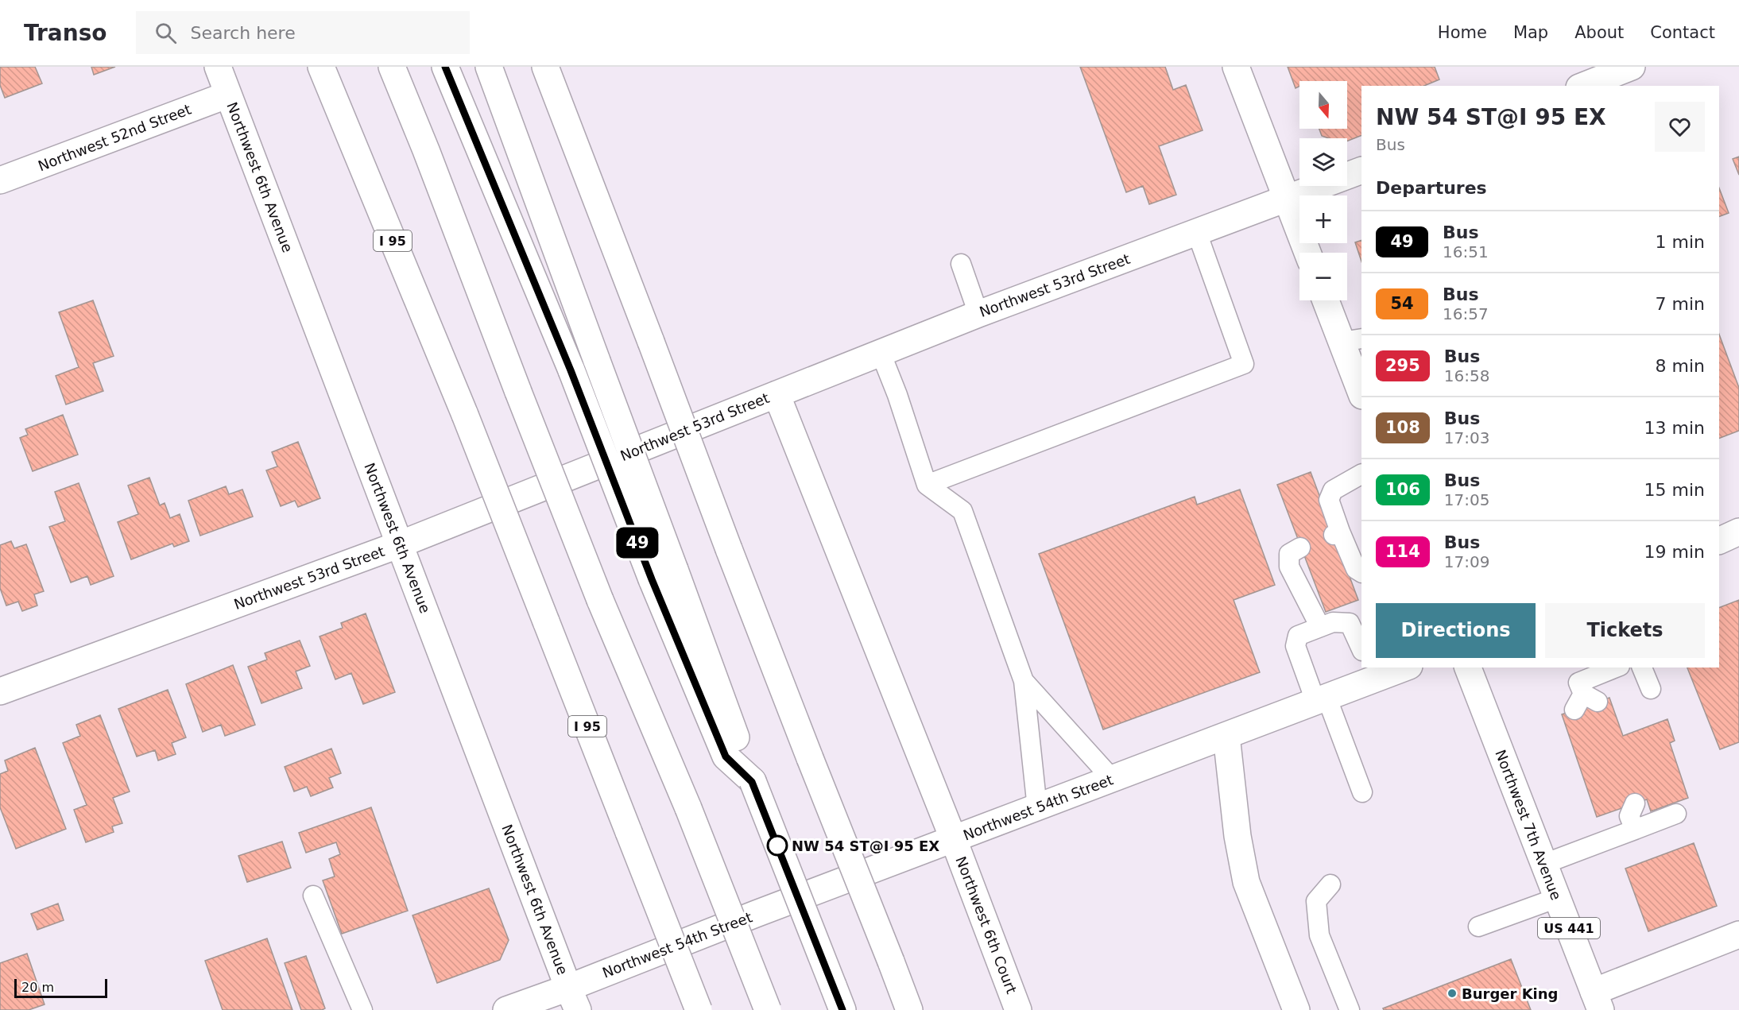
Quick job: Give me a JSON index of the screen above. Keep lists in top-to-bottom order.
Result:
{
  "streets": {
    "main road": [
      "Northwest 52nd Street",
      "Northwest 6th Avenue",
      "I 95",
      "Northwest 53rd Street",
      "Northwest 54th Street",
      "Northwest 7th Avenue",
      "Northwest 6th Court",
      "US 441"
    ]
  },
  "crossings": [
    ["Northwest 52nd Street", "Northwest 6th Avenue"],
    ["Northwest 6th Avenue", "Northwest 53rd Street"],
    ["Northwest 6th Avenue", "Northwest 54th Street"],
    ["Northwest 53rd Street", "Northwest 6th Court"],
    ["Northwest 54th Street", "Northwest 6th Court"]
  ],
  "places": ["NW 54 ST@I 95 EX", "Burger King"],
  "lines": ["bus line 49"],
  "scale_bar": "20 m",
  "north": "bottom",
  "page": {
    "header": "Transo",
    "search": "Search here",
    "nav": [
      "Home",
      "Map",
      "About",
      "Contact"
    ],
    "on_map": "49",
    "map_buttons": ["+", "−"],
    "heading": [
      ["NW 54 ST@I 95 EX", "Bus"],
      "Departures"
    ],
    "list": [
      {
        "mark": "49",
        "name": "Bus",
        "note": "16:51",
        "value": "1 min"
      },
      {
        "mark": "54",
        "name": "Bus",
        "note": "16:57",
        "value": "7 min"
      },
      {
        "mark": "295",
        "name": "Bus",
        "note": "16:58",
        "value": "8 min"
      },
      {
        "mark": "108",
        "name": "Bus",
        "note": "17:03",
        "value": "13 min"
      },
      {
        "mark": "106",
        "name": "Bus",
        "note": "17:05",
        "value": "15 min"
      },
      {
        "mark": "114",
        "name": "Bus",
        "note": "17:09",
        "value": "19 min"
      }
    ],
    "buttons": ["Directions", "Tickets"],
    "scale": "20 m"
  }
}
